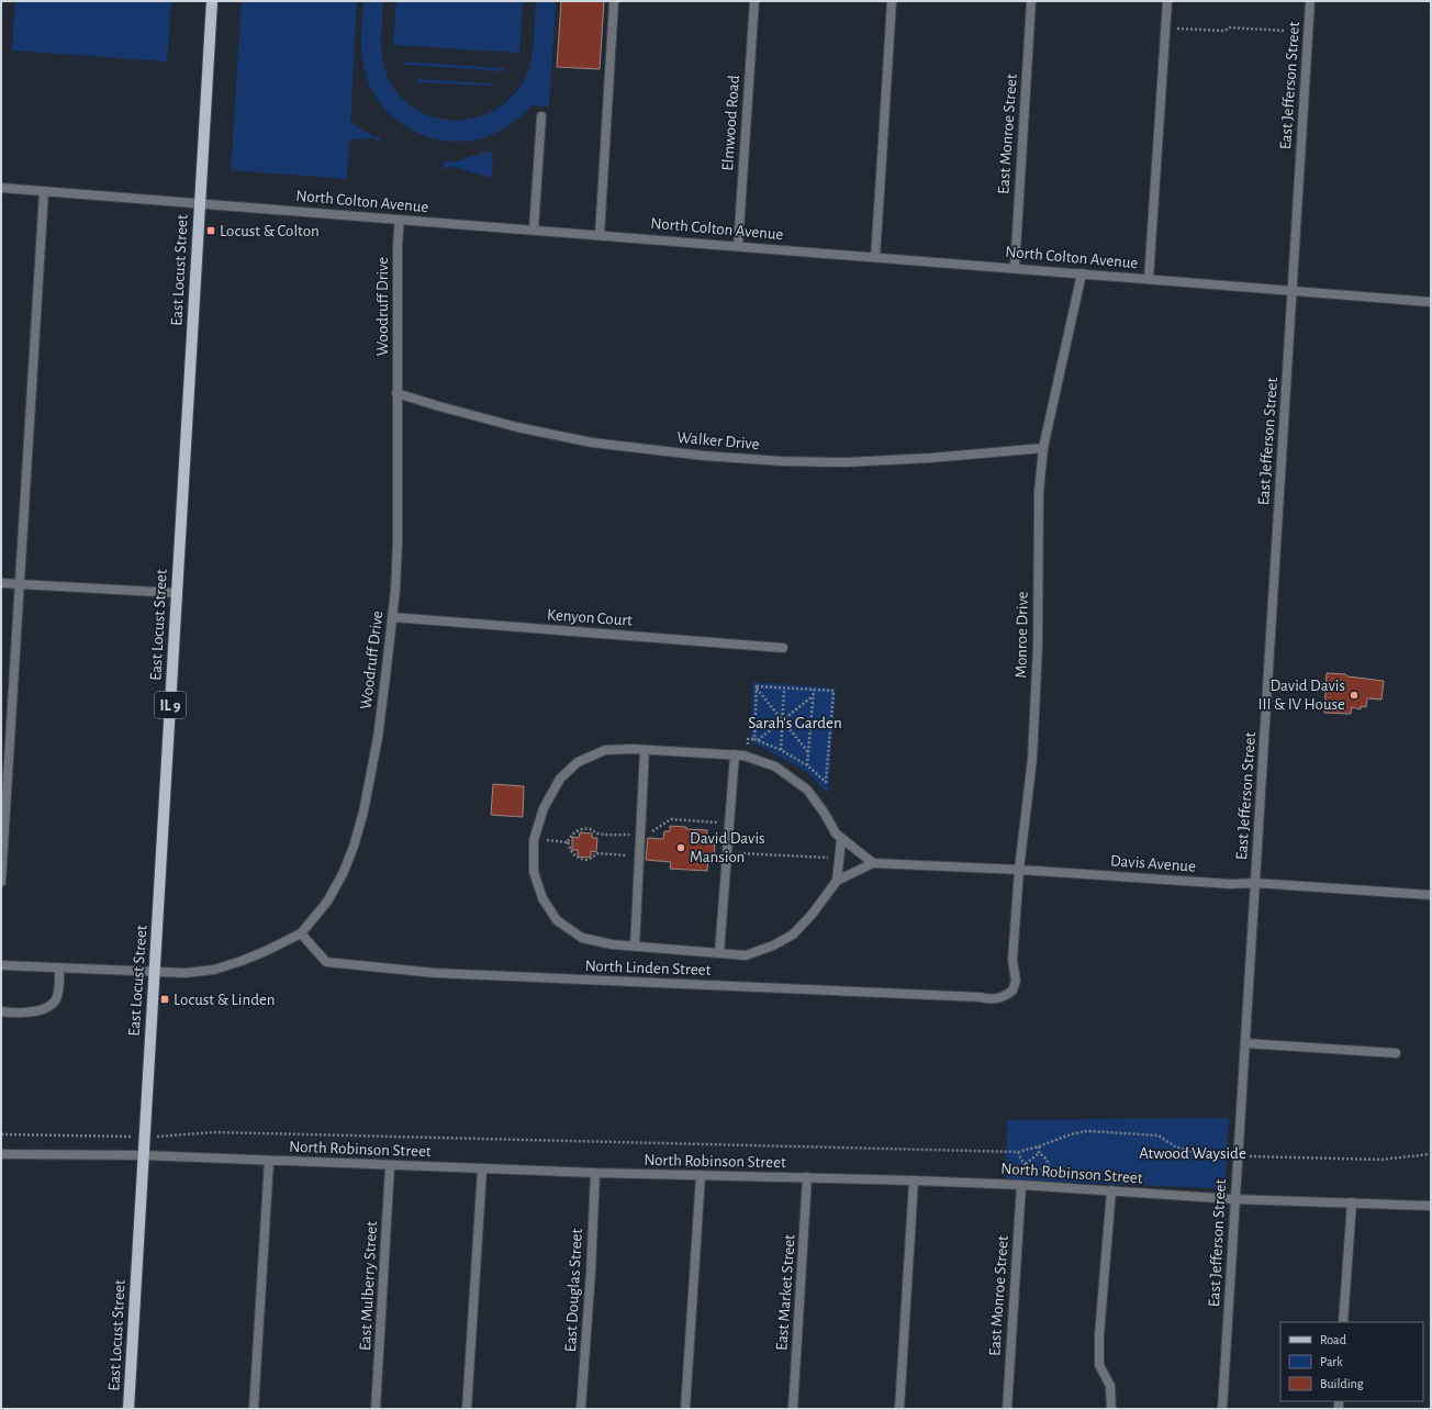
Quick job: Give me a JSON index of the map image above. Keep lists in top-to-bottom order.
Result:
{
  "streets": {
    "main road": ["East Locust Street", "IL 9"],
    "street": [
      "East Jefferson Street",
      "Elmwood Road",
      "East Monroe Street",
      "North Colton Avenue",
      "Woodruff Drive",
      "Walker Drive",
      "Kenyon Court",
      "Monroe Drive",
      "Davis Avenue",
      "North Linden Street",
      "North Robinson Street",
      "East Mulberry Street",
      "East Douglas Street",
      "East Market Street"
    ]
  },
  "crossings": [
    ["East Jefferson Street", "North Colton Avenue"],
    ["East Jefferson Street", "Davis Avenue"],
    ["East Jefferson Street", "North Robinson Street"],
    ["Elmwood Road", "North Colton Avenue"],
    ["East Monroe Street", "North Colton Avenue"],
    ["East Monroe Street", "North Robinson Street"],
    ["North Colton Avenue", "East Locust Street"],
    ["North Colton Avenue", "Woodruff Drive"],
    ["North Colton Avenue", "Monroe Drive"],
    ["East Locust Street", "Woodruff Drive"],
    ["East Locust Street", "North Robinson Street"],
    ["Woodruff Drive", "Walker Drive"],
    ["Woodruff Drive", "Kenyon Court"],
    ["Woodruff Drive", "North Linden Street"],
    ["Walker Drive", "Monroe Drive"],
    ["Monroe Drive", "Davis Avenue"],
    ["Monroe Drive", "North Linden Street"],
    ["North Robinson Street", "East Mulberry Street"],
    ["North Robinson Street", "East Douglas Street"],
    ["North Robinson Street", "East Market Street"]
  ],
  "parks": ["Sarah's Garden", "Atwood Wayside"],
  "places": {
    "transit": ["Locust & Colton", "Locust & Linden"],
    "other": ["David Davis III & IV House", "David Davis Mansion"]
  },
  "legend": ["Road", "Park", "Building"]
}
